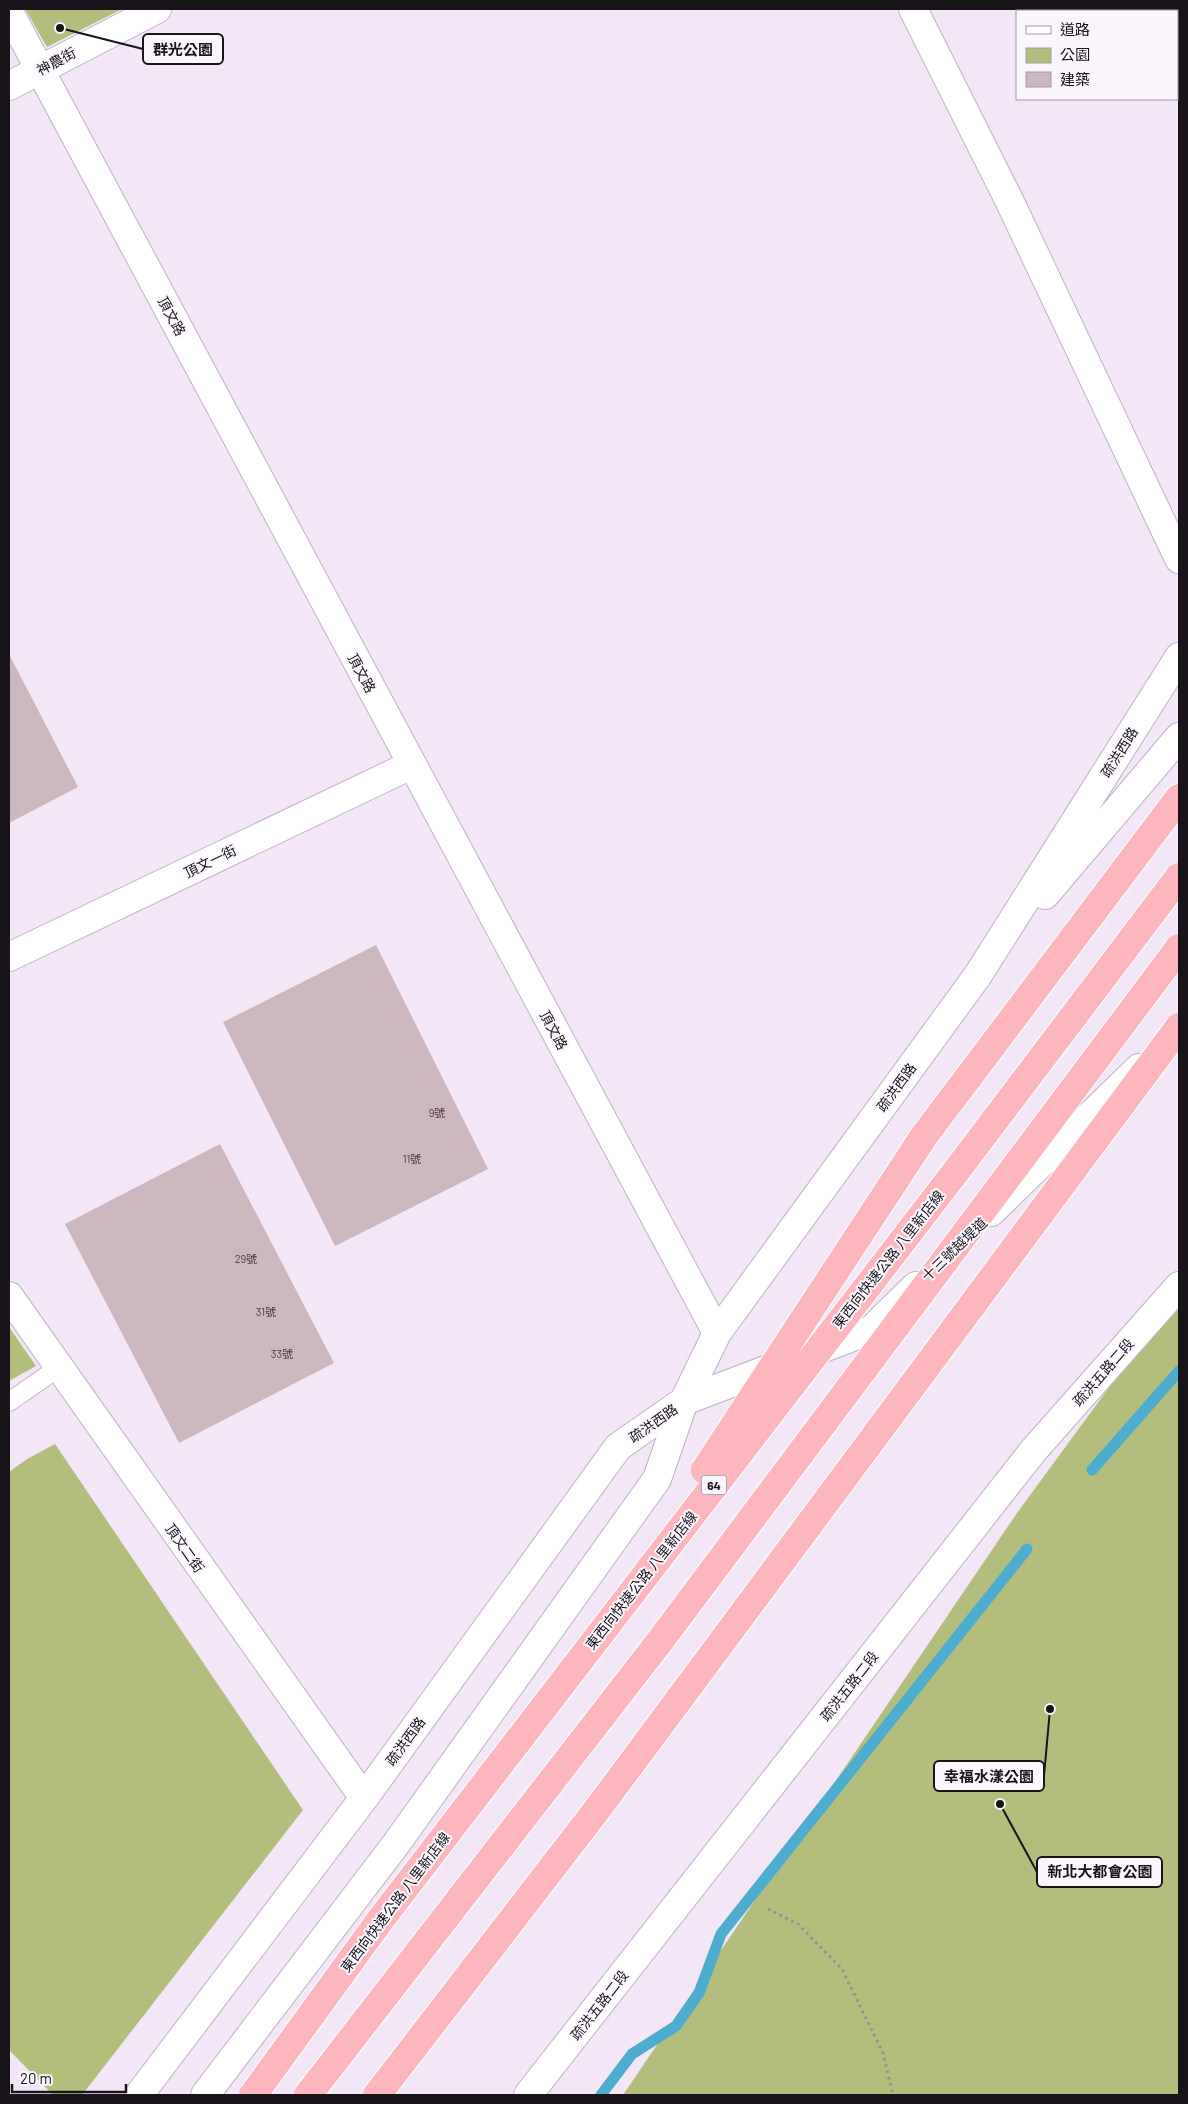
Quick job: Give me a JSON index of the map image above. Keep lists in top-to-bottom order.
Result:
{
  "streets": {
    "highway": ["東西向快速公路 八里新店線", "64"],
    "street": [
      "神農街",
      "頂文路",
      "疏洪西路",
      "頂文一街",
      "十三號越堤道",
      "疏洪五路二段",
      "頂文二街"
    ]
  },
  "crossings": [
    ["神農街", "頂文路"],
    ["頂文路", "疏洪西路"],
    ["頂文路", "頂文一街"],
    ["疏洪西路", "十三號越堤道"],
    ["疏洪西路", "頂文二街"]
  ],
  "places": ["群光公園", "幸福水漾公園", "新北大都會公園"],
  "house_numbers": [
    "9號",
    "11號",
    "29號",
    "31號",
    "33號"
  ],
  "legend": ["道路", "公園", "建築"],
  "scale_bar": "20 m"
}
